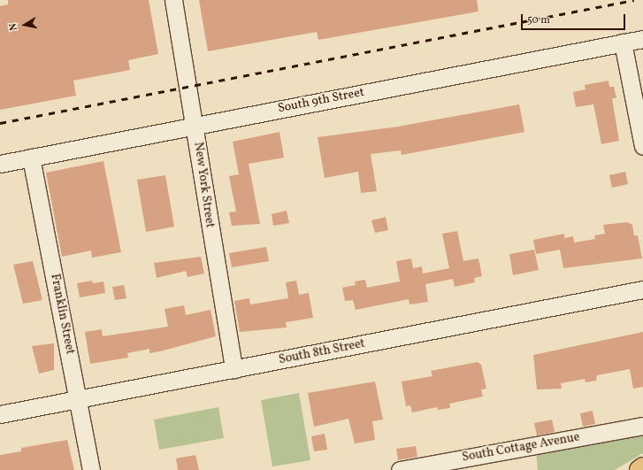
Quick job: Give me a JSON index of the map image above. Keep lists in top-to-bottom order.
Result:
{
  "streets": {
    "street": [
      "South 9th Street",
      "New York Street",
      "Franklin Street",
      "South 8th Street",
      "South Cottage Avenue"
    ]
  },
  "crossings": [
    ["South 9th Street", "New York Street"],
    ["South 9th Street", "Franklin Street"],
    ["New York Street", "South 8th Street"],
    ["Franklin Street", "South 8th Street"]
  ],
  "scale_bar": "50 m",
  "north": "left"
}
